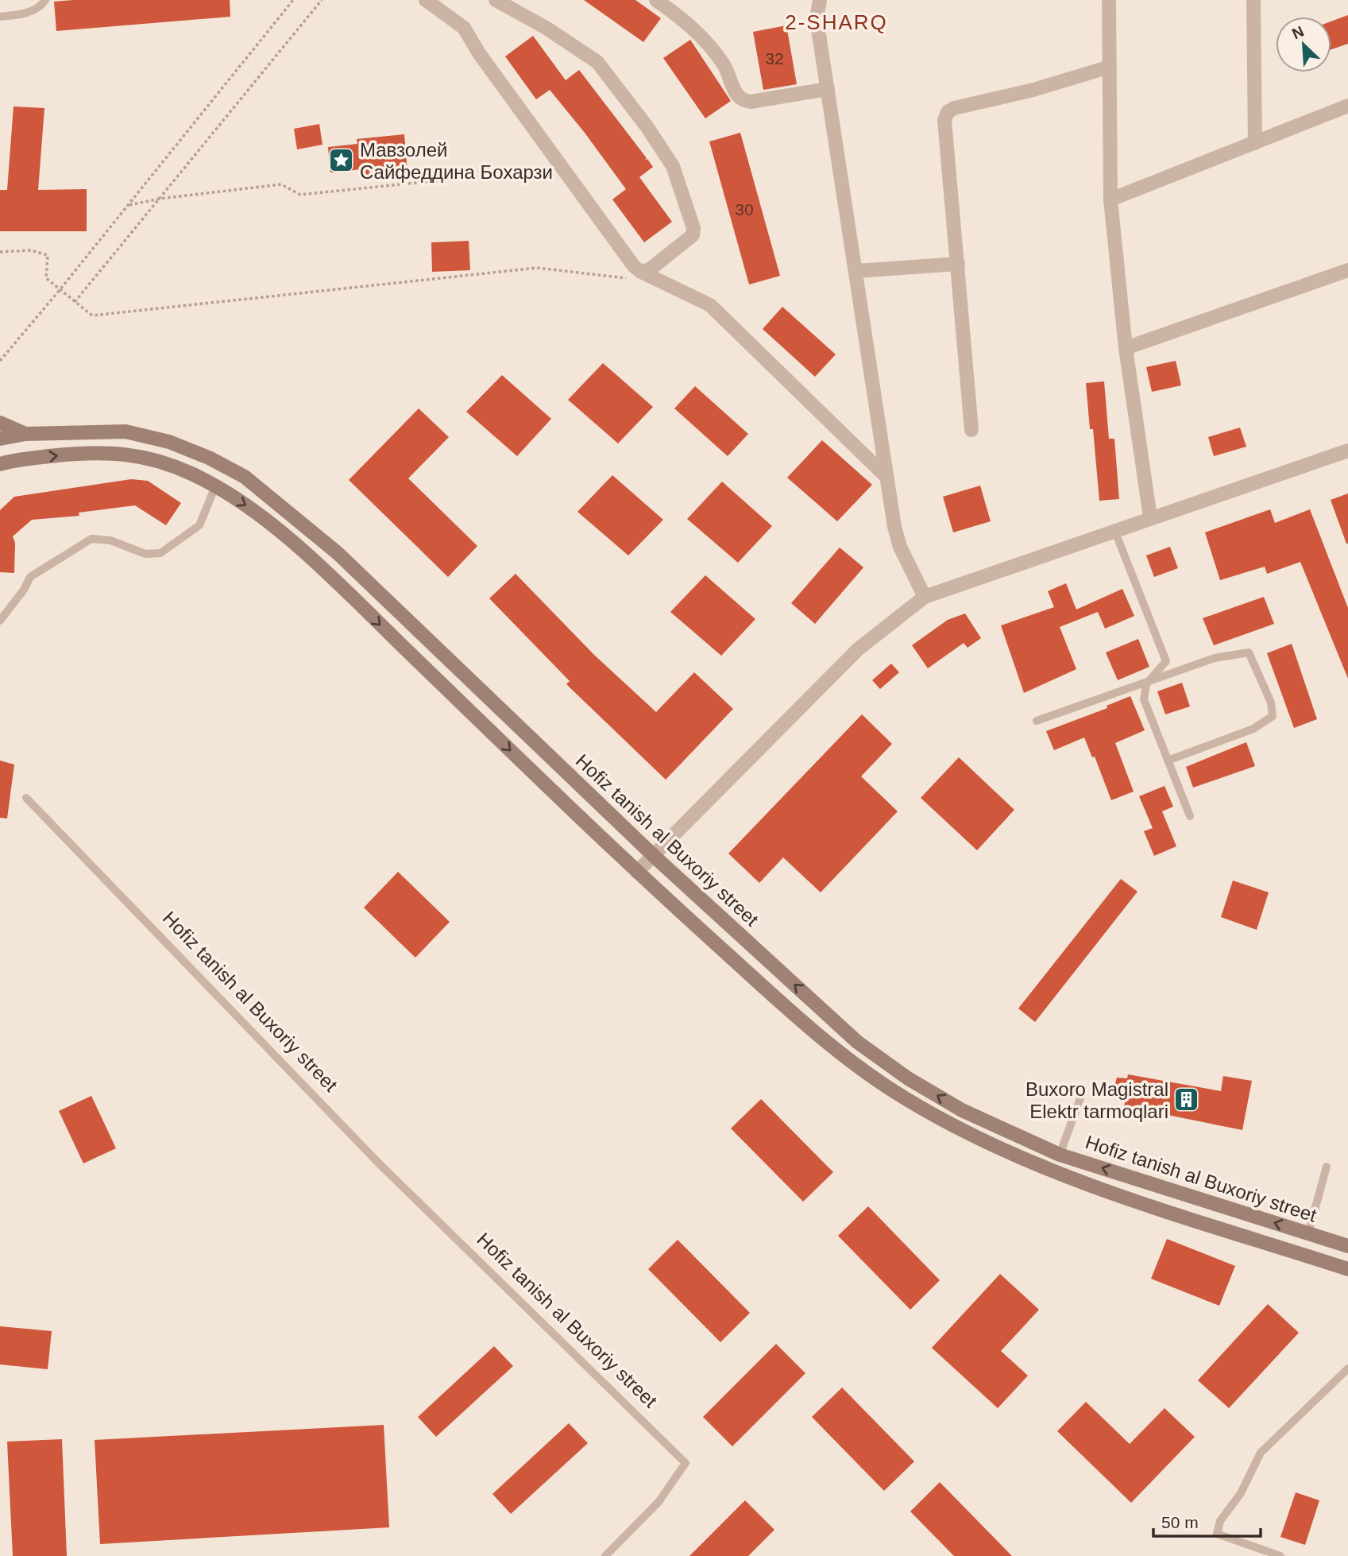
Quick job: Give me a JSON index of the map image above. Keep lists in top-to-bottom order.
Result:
{
  "streets": {
    "main road": ["Hofiz tanish al Buxoriy street"]
  },
  "districts": ["2-SHARQ"],
  "places": {
    "place": ["Мавзолей Сайфеддина Бохарзи"],
    "building": ["Buxoro Magistral Elektr tarmoqlari"]
  },
  "house_numbers": ["32", "30"],
  "scale_bar": "50 m",
  "north": "top left"
}
